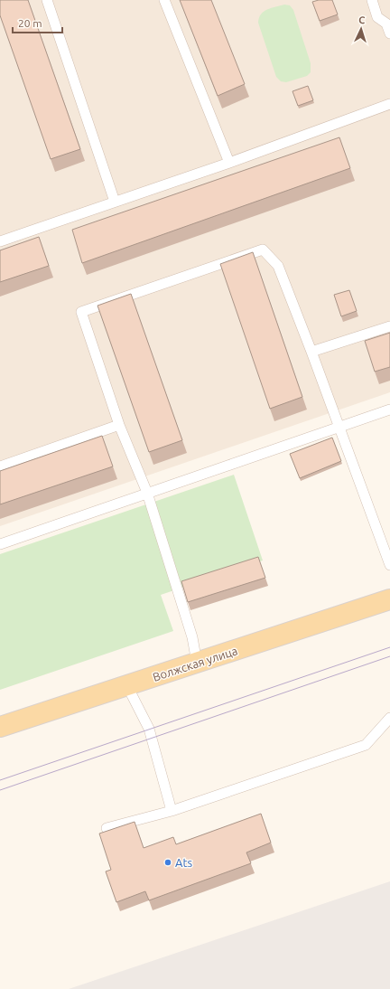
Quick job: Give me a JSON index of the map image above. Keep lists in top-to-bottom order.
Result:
{
  "streets": {
    "main road": ["Волжская улица"]
  },
  "places": ["Ats"],
  "scale_bar": "20 m",
  "north": "top"
}
